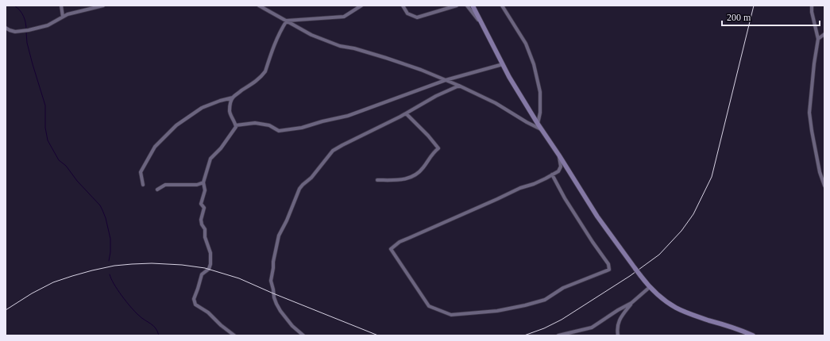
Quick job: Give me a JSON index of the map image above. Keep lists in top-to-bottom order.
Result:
{
  "scale_bar": "200 m"
}
